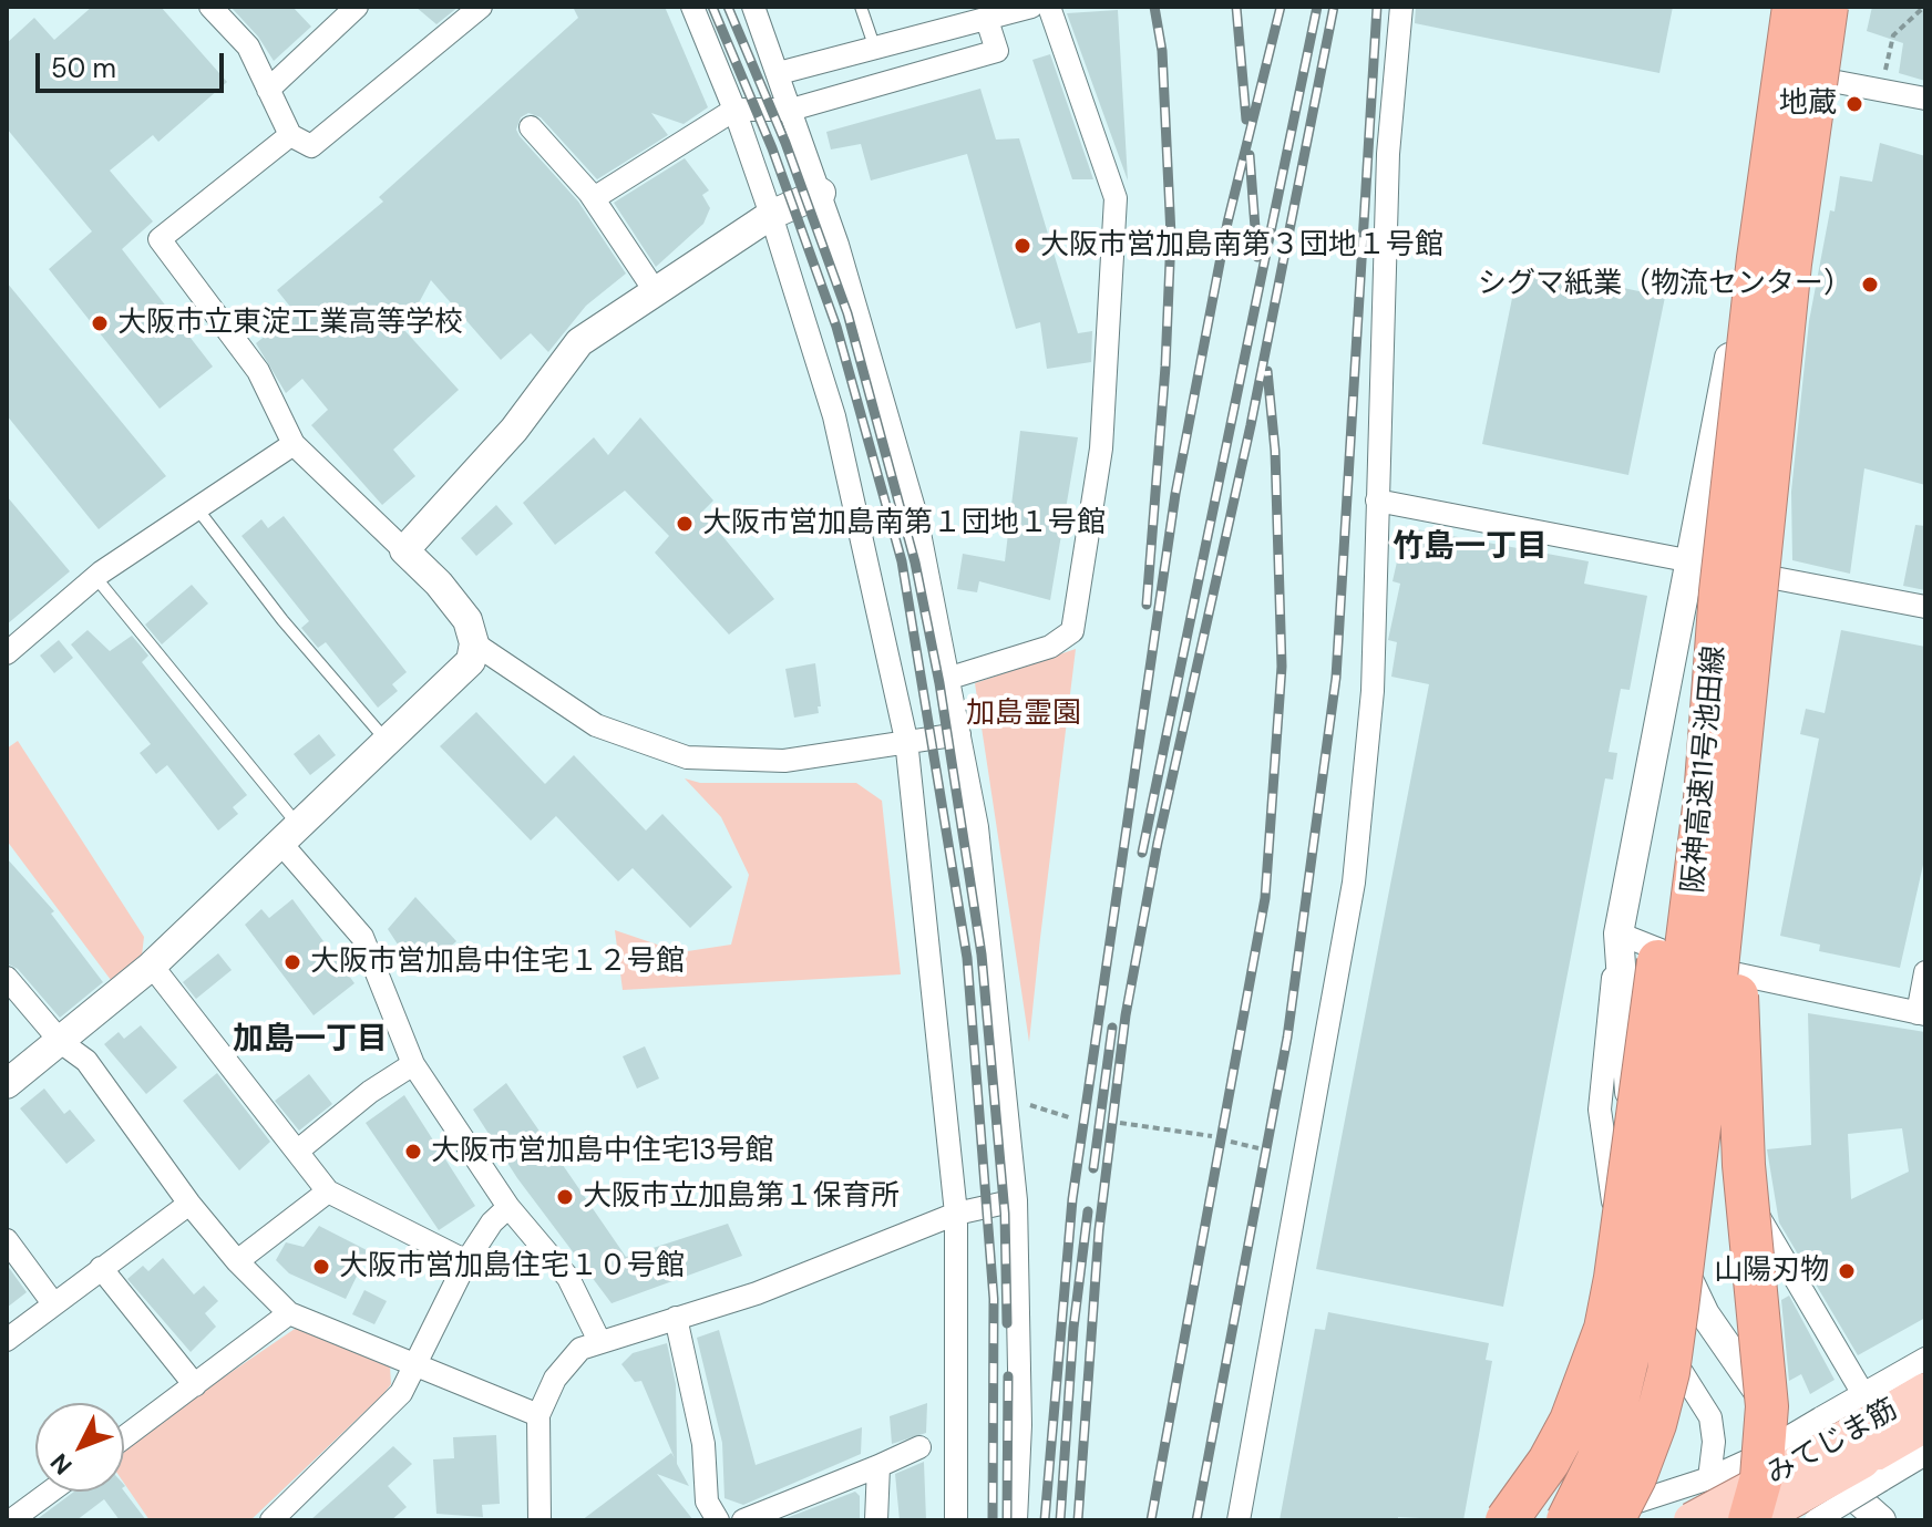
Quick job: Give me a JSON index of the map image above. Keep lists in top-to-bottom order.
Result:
{
  "streets": {
    "highway": ["阪神高速11号池田線"],
    "main road": ["みてじま筋"]
  },
  "districts": ["竹島一丁目", "加島一丁目"],
  "parks": ["加島霊園"],
  "places": [
    "地蔵",
    "大阪市営加島南第３団地１号館",
    "シグマ紙業（物流センター）",
    "大阪市立東淀工業高等学校",
    "大阪市営加島南第１団地１号館",
    "大阪市営加島中住宅１２号館",
    "大阪市営加島中住宅13号館",
    "大阪市立加島第１保育所",
    "大阪市営加島住宅１０号館",
    "山陽刃物"
  ],
  "scale_bar": "50 m",
  "north": "bottom left"
}
